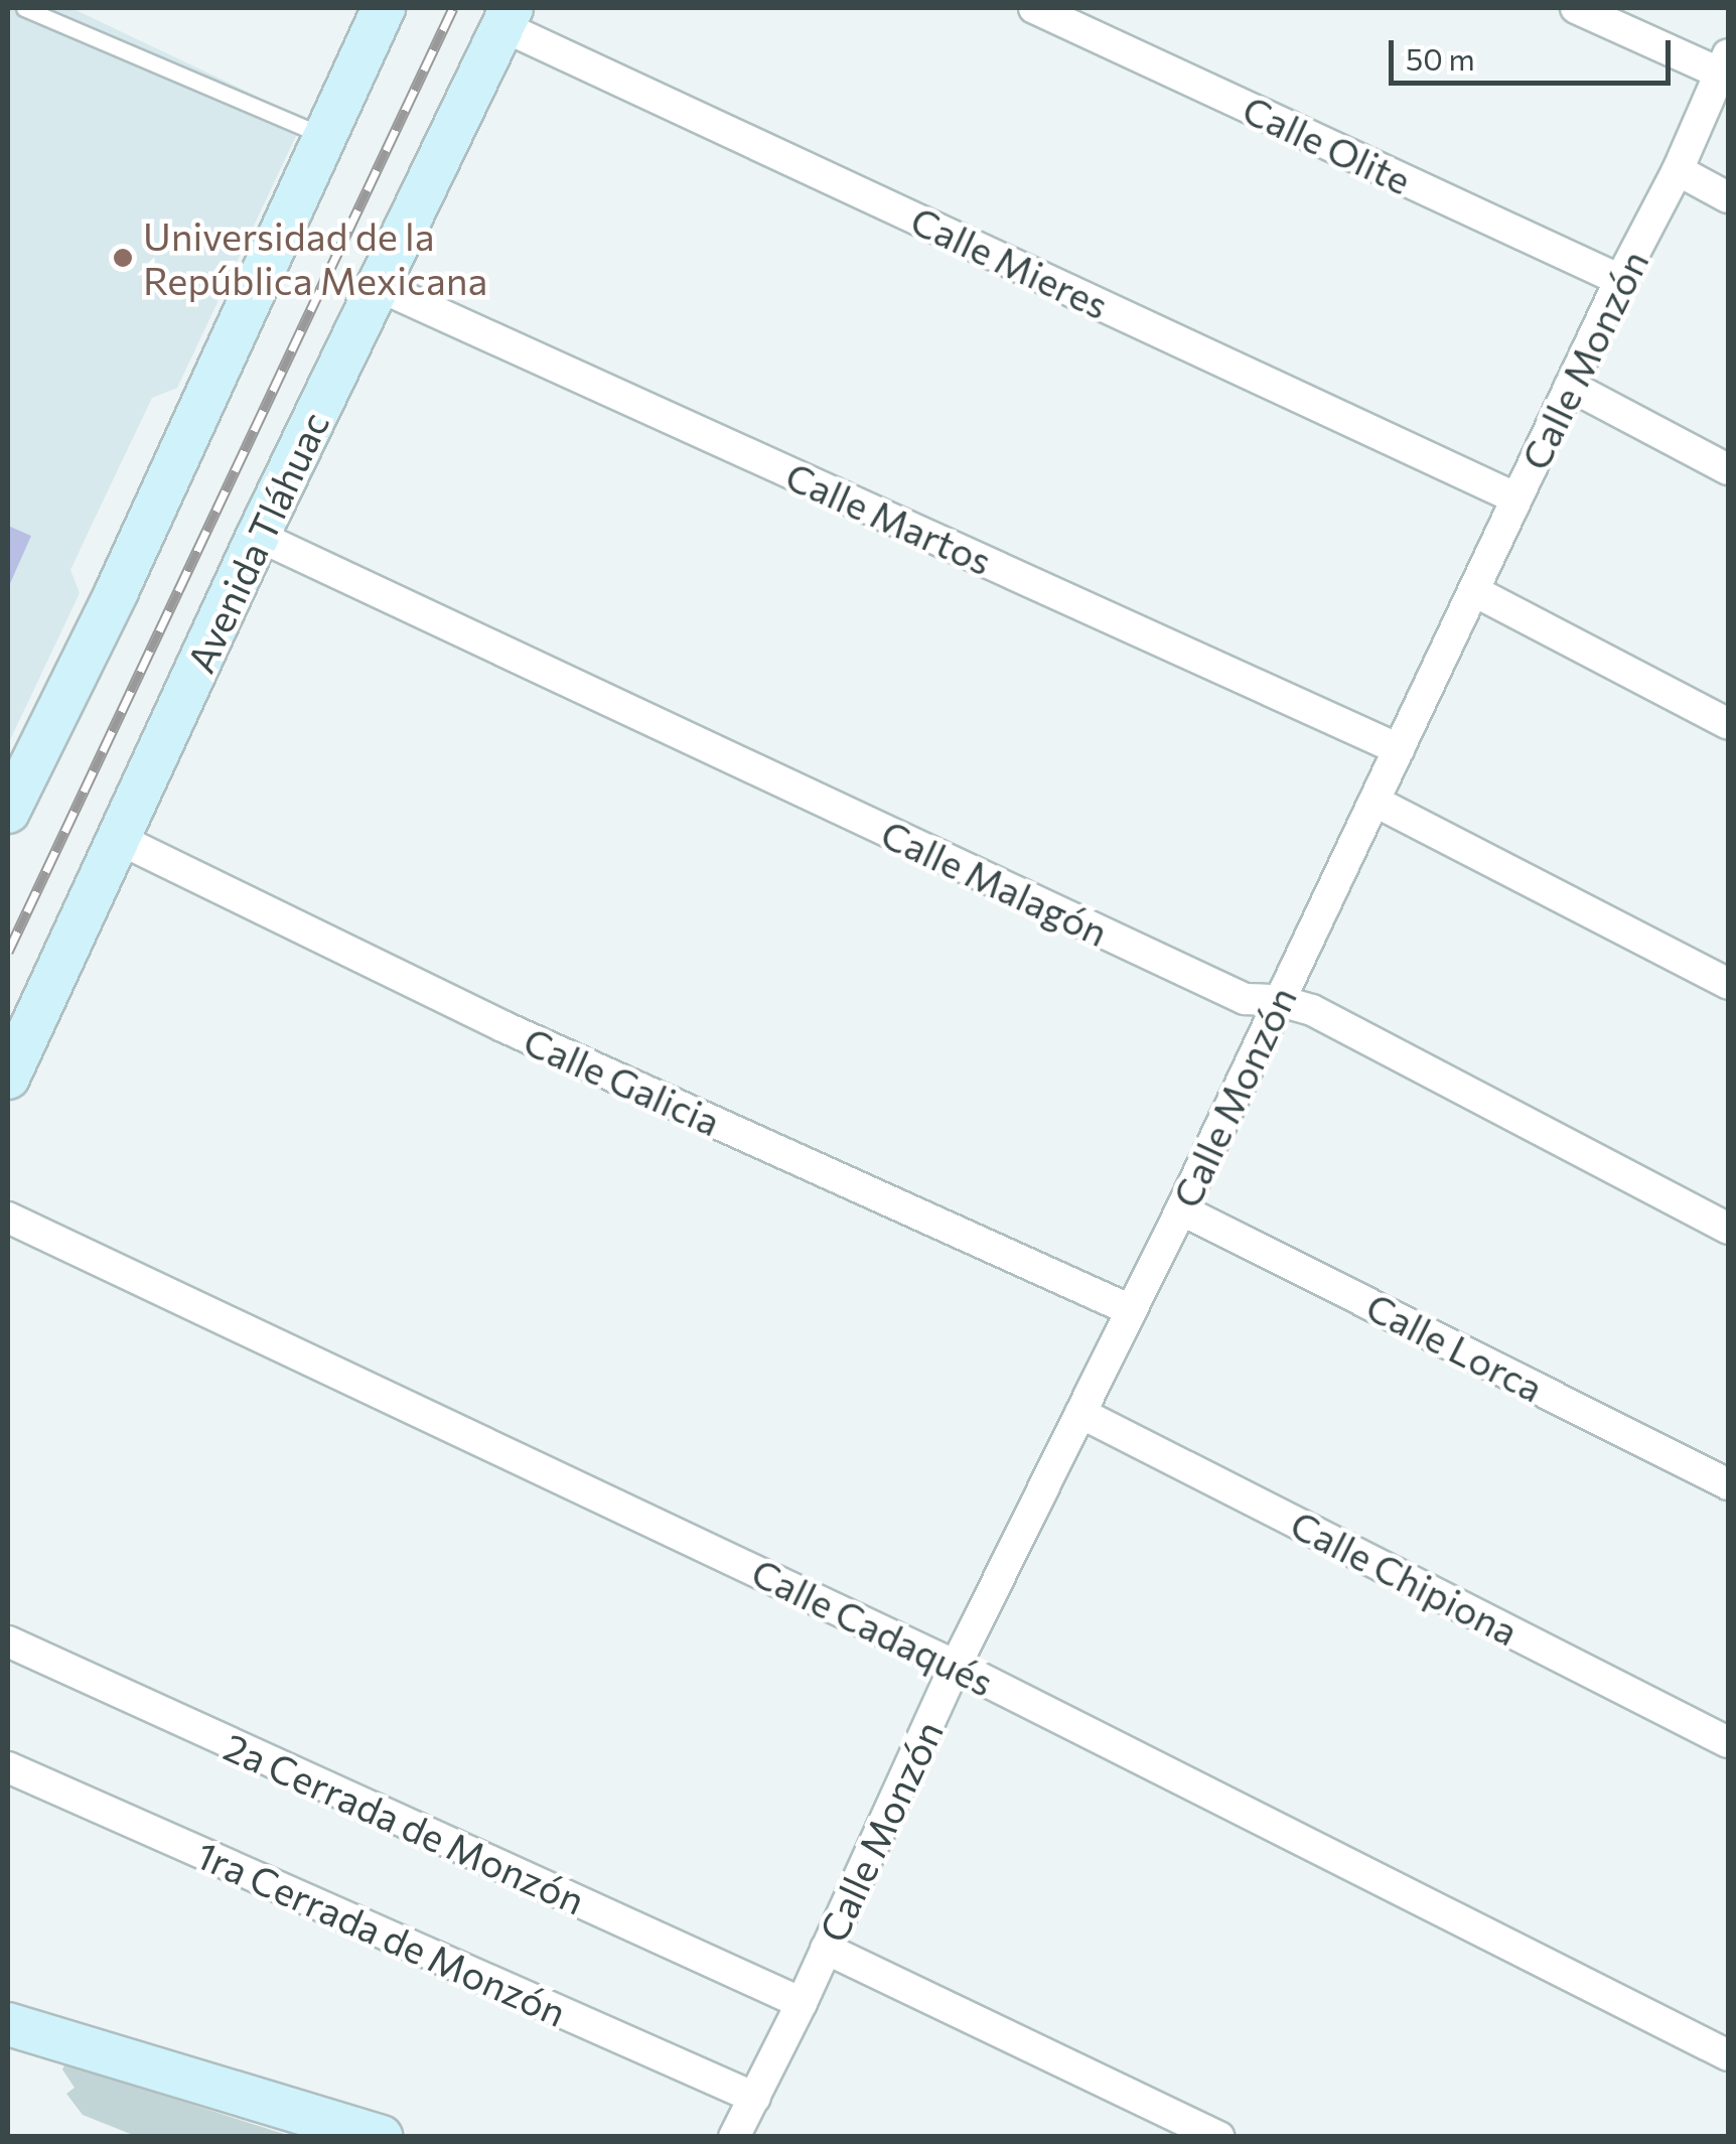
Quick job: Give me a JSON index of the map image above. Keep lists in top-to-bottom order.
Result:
{
  "streets": {
    "main road": ["Avenida Tláhuac"],
    "street": [
      "Calle Olite",
      "Calle Mieres",
      "Calle Monzón",
      "Calle Martos",
      "Calle Malagón",
      "Calle Galicia",
      "Calle Lorca",
      "Calle Chipiona",
      "Calle Cadaqués",
      "2a Cerrada de Monzón",
      "1ra Cerrada de Monzón"
    ]
  },
  "crossings": [
    ["Calle Olite", "Calle Monzón"],
    ["Calle Mieres", "Calle Monzón"],
    ["Calle Mieres", "Avenida Tláhuac"],
    ["Calle Monzón", "Calle Martos"],
    ["Calle Monzón", "Calle Malagón"],
    ["Calle Monzón", "Calle Galicia"],
    ["Calle Monzón", "Calle Lorca"],
    ["Calle Monzón", "Calle Chipiona"],
    ["Calle Monzón", "Calle Cadaqués"],
    ["Calle Monzón", "2a Cerrada de Monzón"],
    ["Calle Monzón", "1ra Cerrada de Monzón"],
    ["Calle Martos", "Avenida Tláhuac"],
    ["Avenida Tláhuac", "Calle Malagón"],
    ["Avenida Tláhuac", "Calle Galicia"]
  ],
  "places": ["Universidad de la República Mexicana"],
  "scale_bar": "50 m"
}
